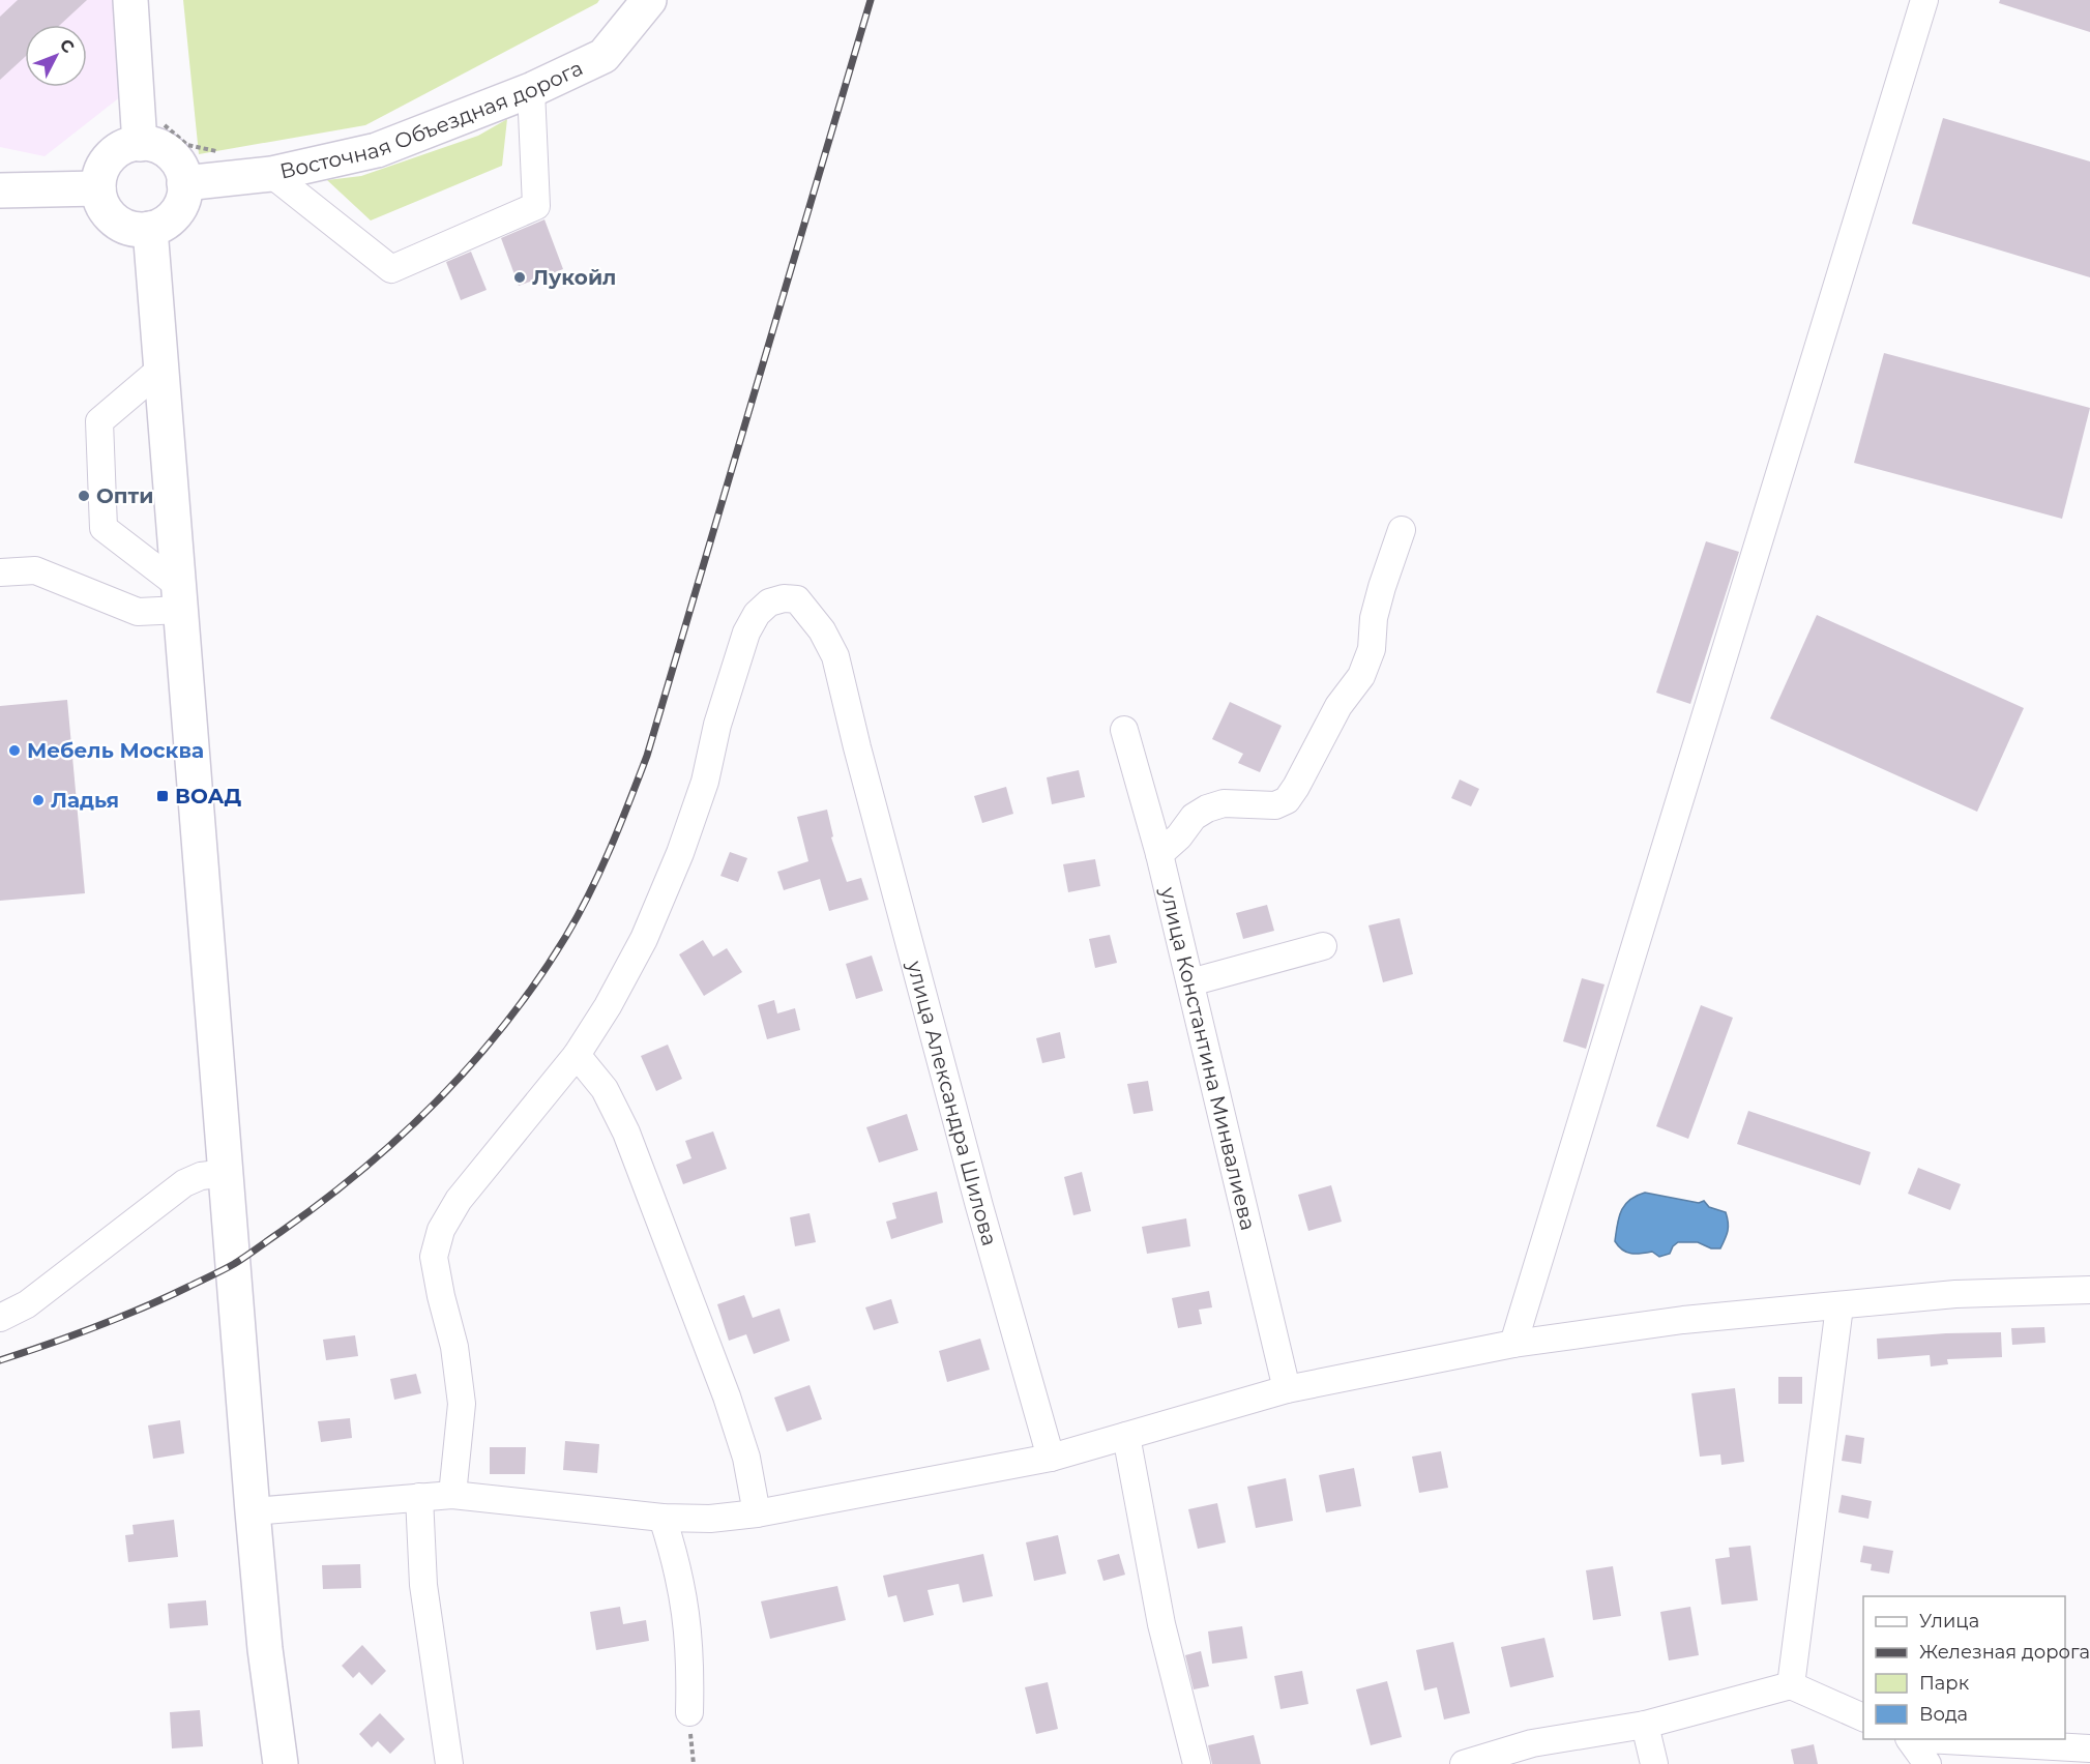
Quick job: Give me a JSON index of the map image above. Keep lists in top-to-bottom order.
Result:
{
  "streets": {
    "main road": ["Восточная Объездная дорога"],
    "street": ["улица Константина Минвалиева", "улица Александра Шилова"]
  },
  "places": {
    "other": [
      "Лукойл",
      "Опти",
      "Мебель Москва",
      "Ладья"
    ],
    "transit": ["ВОАД"]
  },
  "legend": [
    "Улица",
    "Железная дорога",
    "Парк",
    "Вода"
  ],
  "north": "top right"
}
